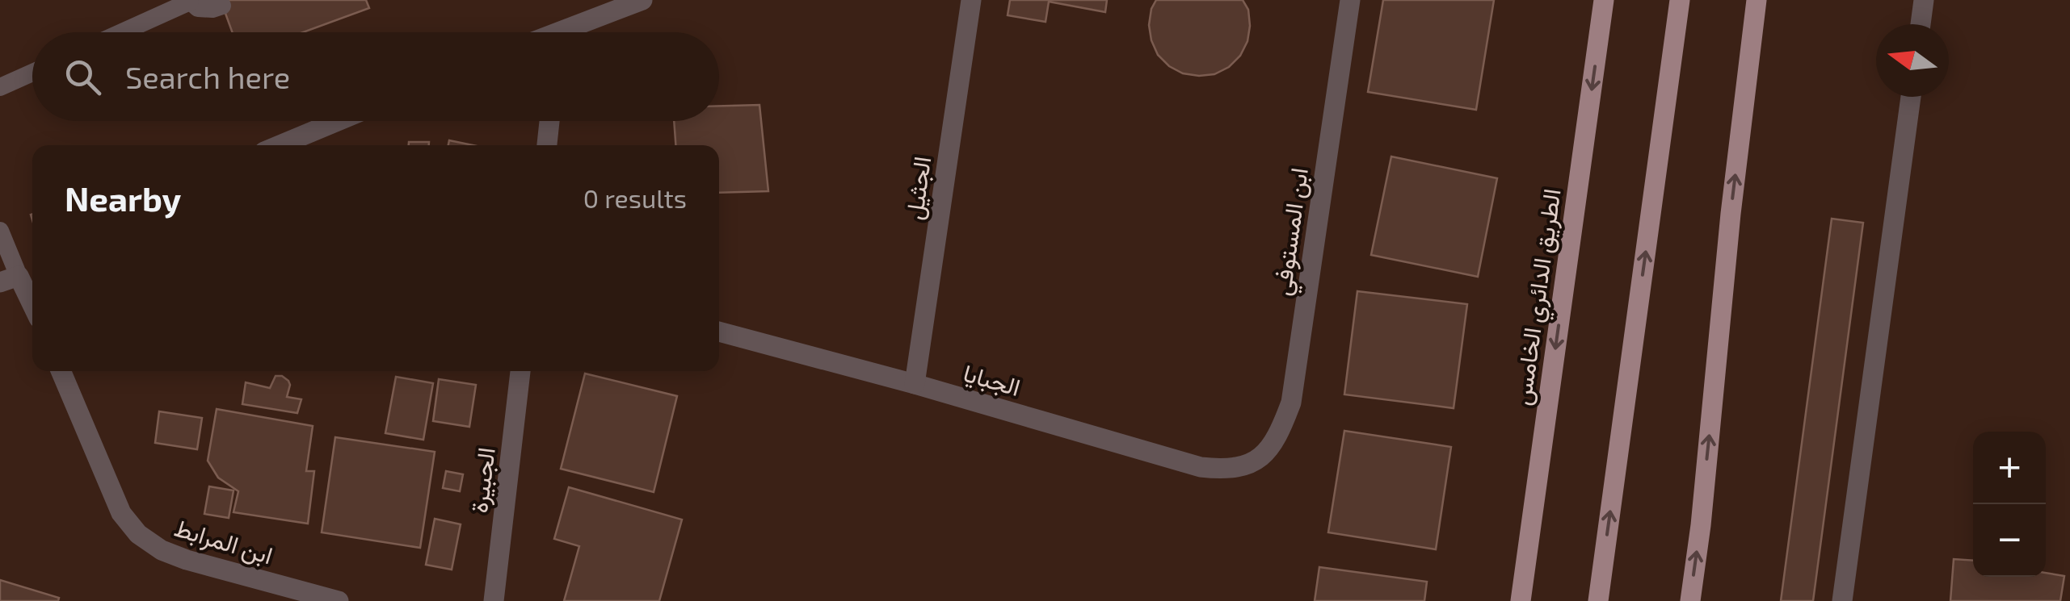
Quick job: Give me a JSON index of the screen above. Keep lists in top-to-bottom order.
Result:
{
  "streets": {
    "main road": ["الطريق الدائري الخامس"],
    "street": [
      "الجثيل",
      "ابن المستوفي",
      "الجبايا",
      "الجبيرة",
      "ابن المرابط"
    ]
  },
  "crossings": [
    ["الجثيل", "الجبايا"],
    ["ابن المستوفي", "الجبايا"]
  ],
  "north": "left",
  "page": {
    "search": "Search here",
    "heading": ["Nearby", "0 results"],
    "map_buttons": ["+", "−"]
  }
}
